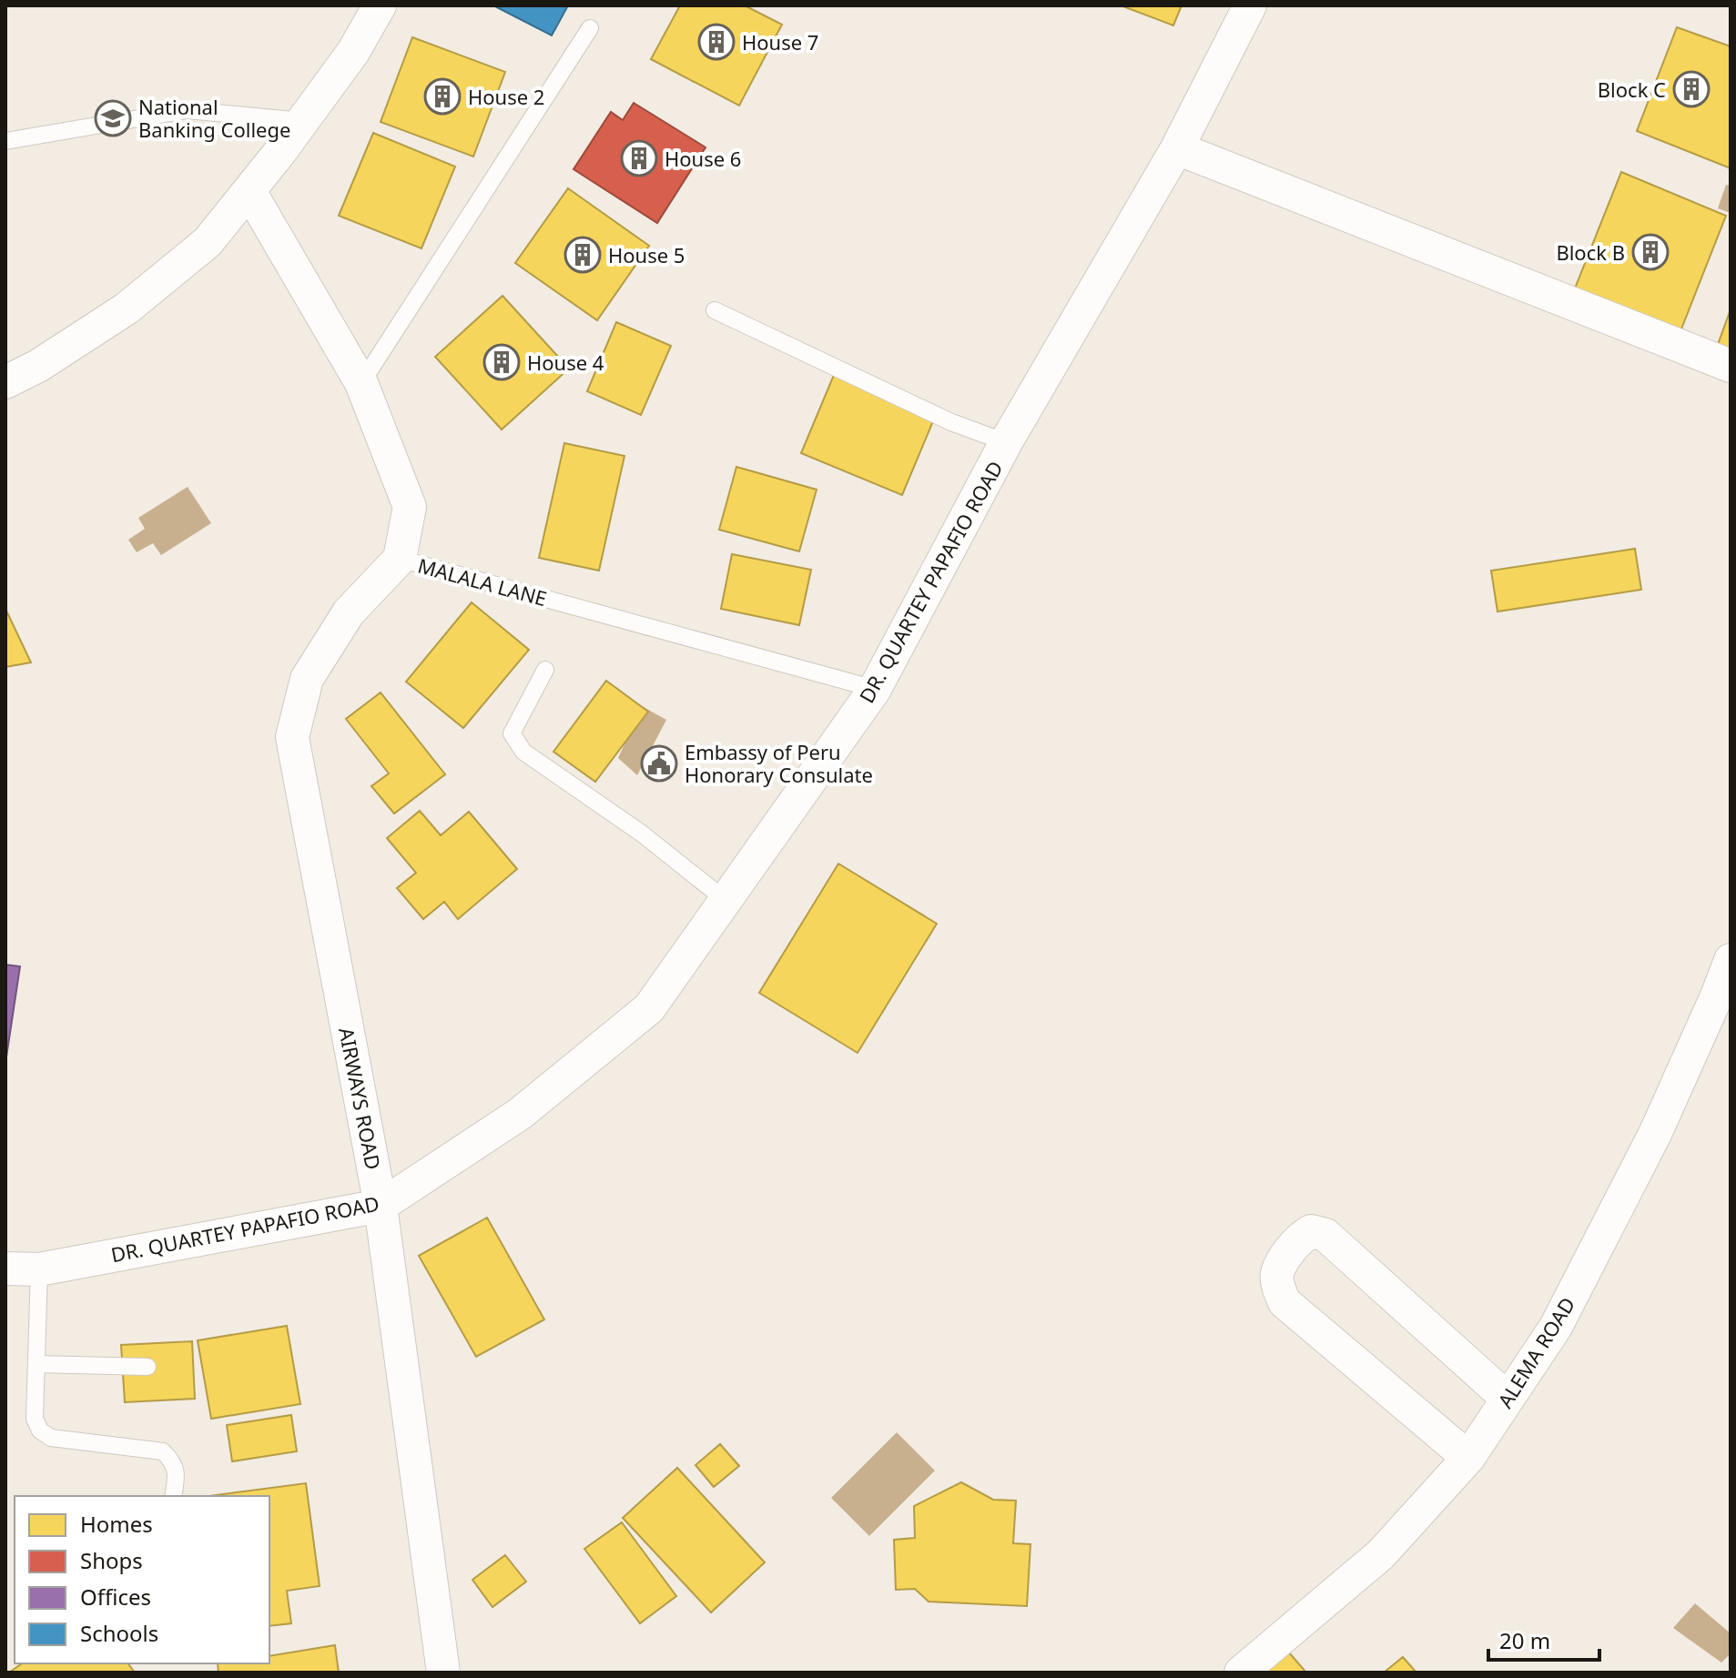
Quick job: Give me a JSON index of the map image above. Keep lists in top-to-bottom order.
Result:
{
  "streets": {
    "street": [
      "MALALA LANE",
      "DR. QUARTEY PAPAFIO ROAD",
      "AIRWAYS ROAD",
      "ALEMA ROAD"
    ]
  },
  "crossings": [
    ["MALALA LANE", "DR. QUARTEY PAPAFIO ROAD"],
    ["MALALA LANE", "AIRWAYS ROAD"],
    ["DR. QUARTEY PAPAFIO ROAD", "AIRWAYS ROAD"]
  ],
  "places": {
    "building": [
      "House 7",
      "Block C",
      "House 2",
      "House 6",
      "Block B",
      "House 5",
      "House 4"
    ],
    "school or university": ["National Banking College"],
    "public building": ["Embassy of Peru Honorary Consulate"]
  },
  "legend": [
    "Homes",
    "Shops",
    "Offices",
    "Schools"
  ],
  "scale_bar": "20 m"
}
